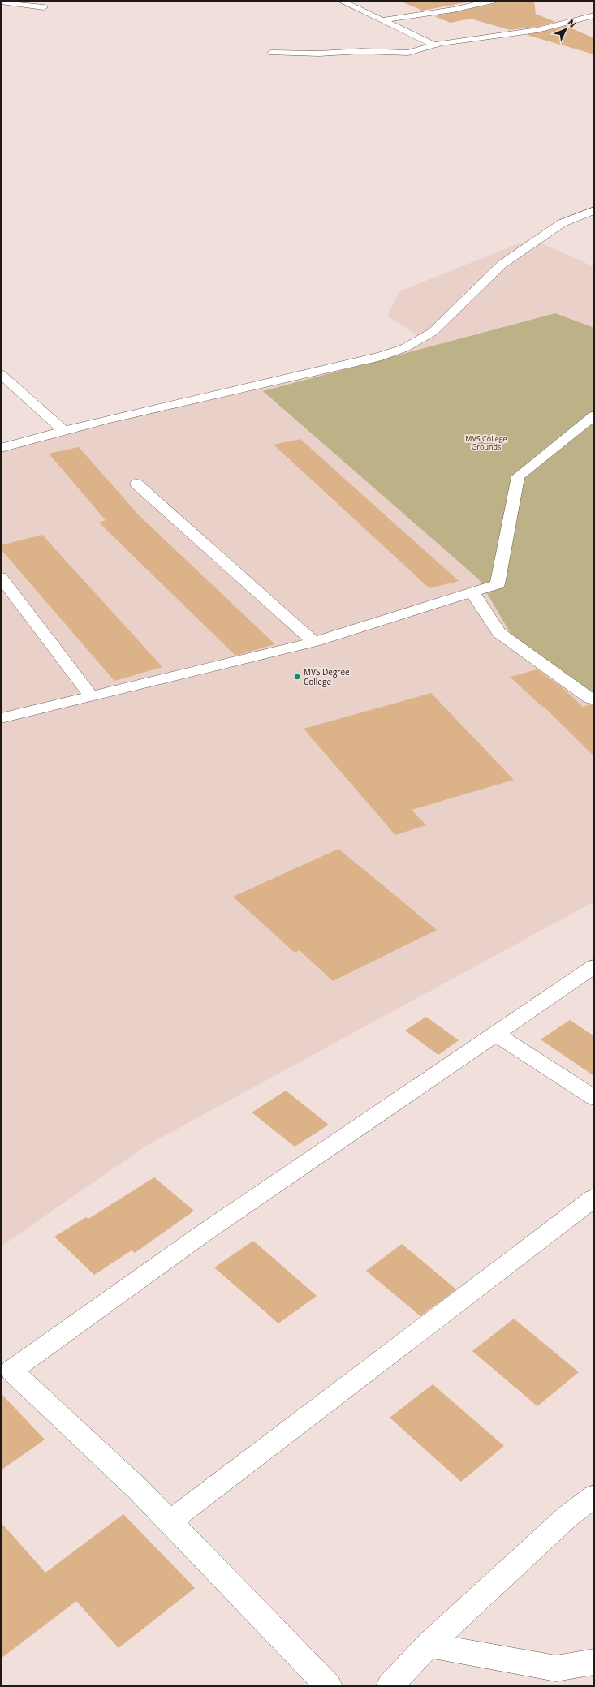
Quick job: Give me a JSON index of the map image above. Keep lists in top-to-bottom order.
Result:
{
  "parks": ["MVS College Grounds"],
  "places": ["MVS Degree College"],
  "north": "top right"
}
